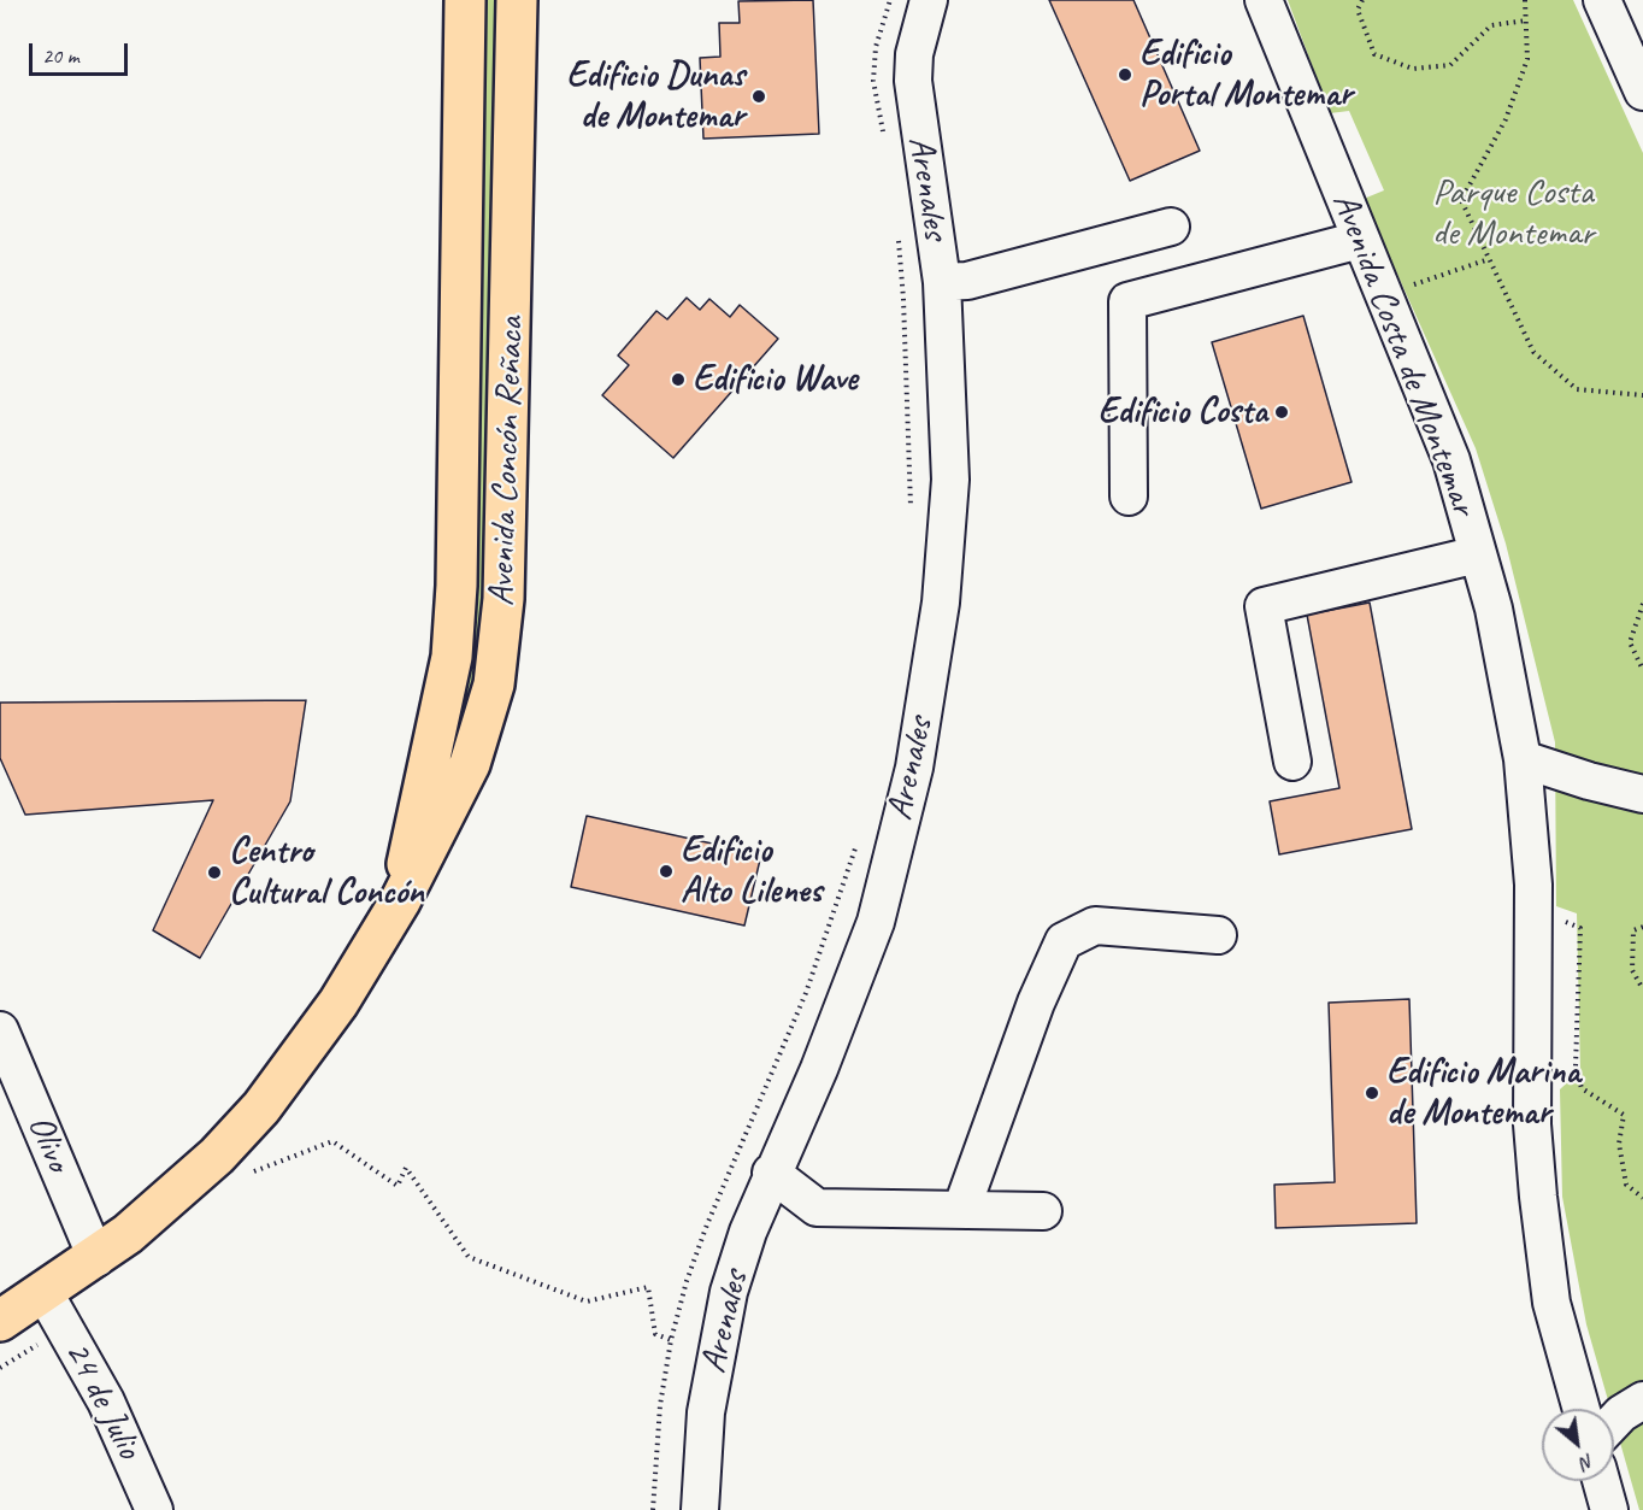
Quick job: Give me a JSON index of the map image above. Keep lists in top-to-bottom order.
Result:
{
  "streets": {
    "main road": ["Avenida Concón Reñaca"],
    "street": [
      "Arenales",
      "Avenida Costa de Montemar",
      "Olivo",
      "24 de Julio"
    ]
  },
  "crossings": [
    ["Avenida Concón Reñaca", "Olivo"],
    ["Avenida Concón Reñaca", "24 de Julio"]
  ],
  "parks": ["Parque Costa de Montemar"],
  "places": [
    "Edificio Portal Montemar",
    "Edificio Dunas de Montemar",
    "Edificio Wave",
    "Edificio Costa",
    "Edificio Alto Lilenes",
    "Centro Cultural Concón",
    "Edificio Marina de Montemar"
  ],
  "scale_bar": "20 m",
  "north": "bottom right"
}
